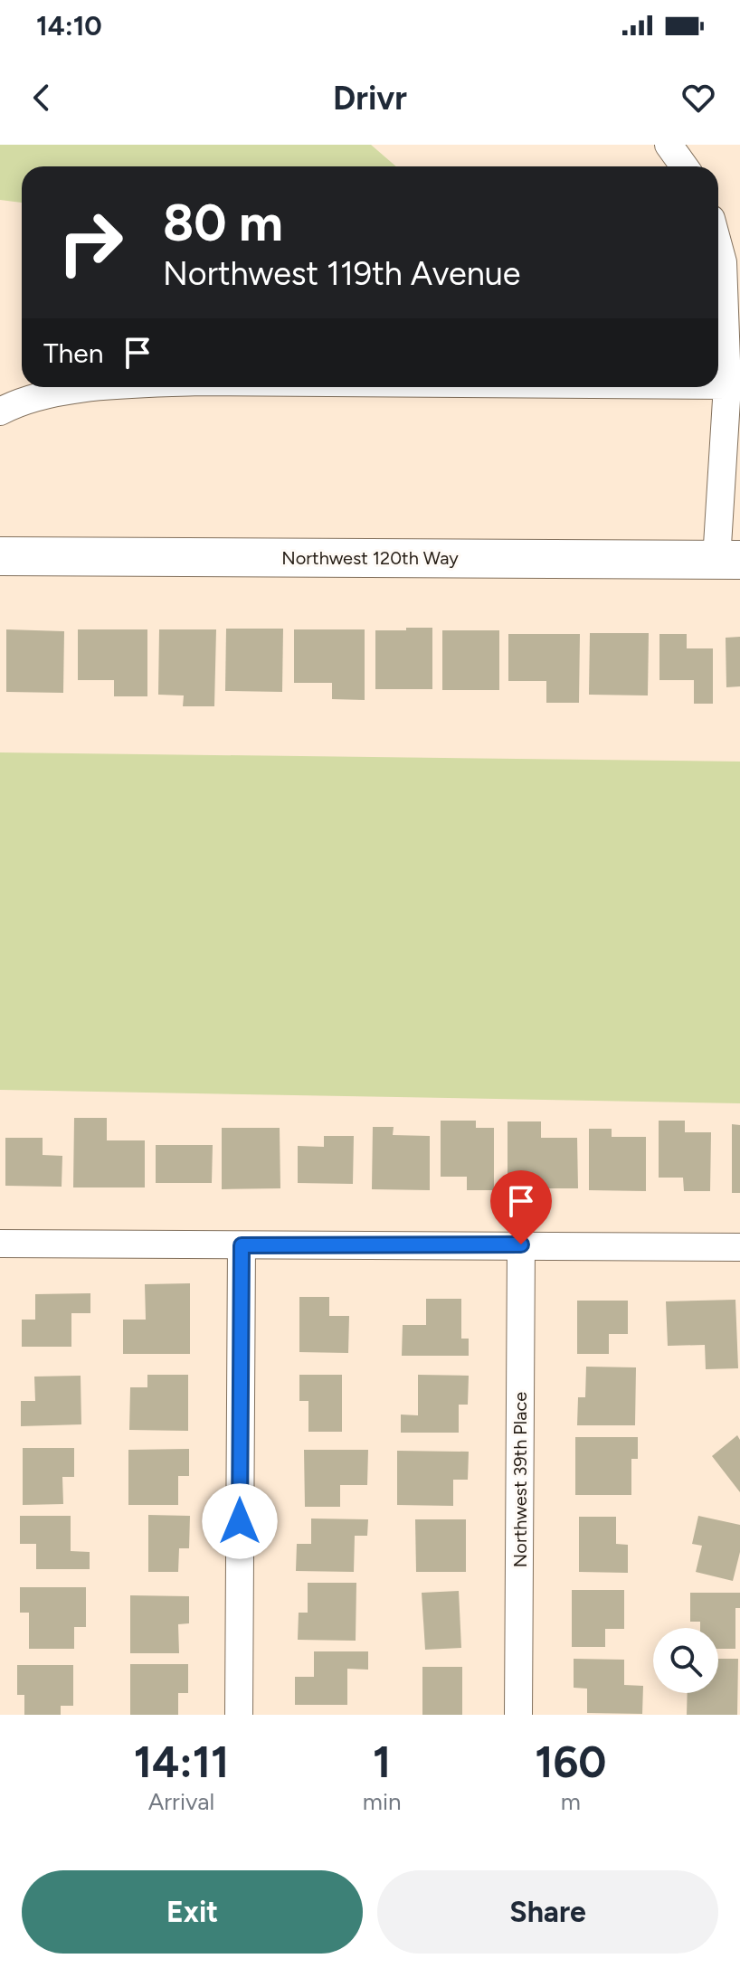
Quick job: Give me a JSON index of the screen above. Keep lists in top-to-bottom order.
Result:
{
  "streets": {
    "street": ["Northwest 120th Way", "Northwest 39th Place"]
  },
  "page": {
    "status": "14:10",
    "header": "Drivr",
    "turn": ["80 m", "Northwest 119th Avenue"],
    "then": "Then",
    "eta": [
      "14:11",
      "Arrival",
      "1",
      "min",
      "160",
      "m"
    ],
    "buttons": ["Exit", "Share"]
  }
}
